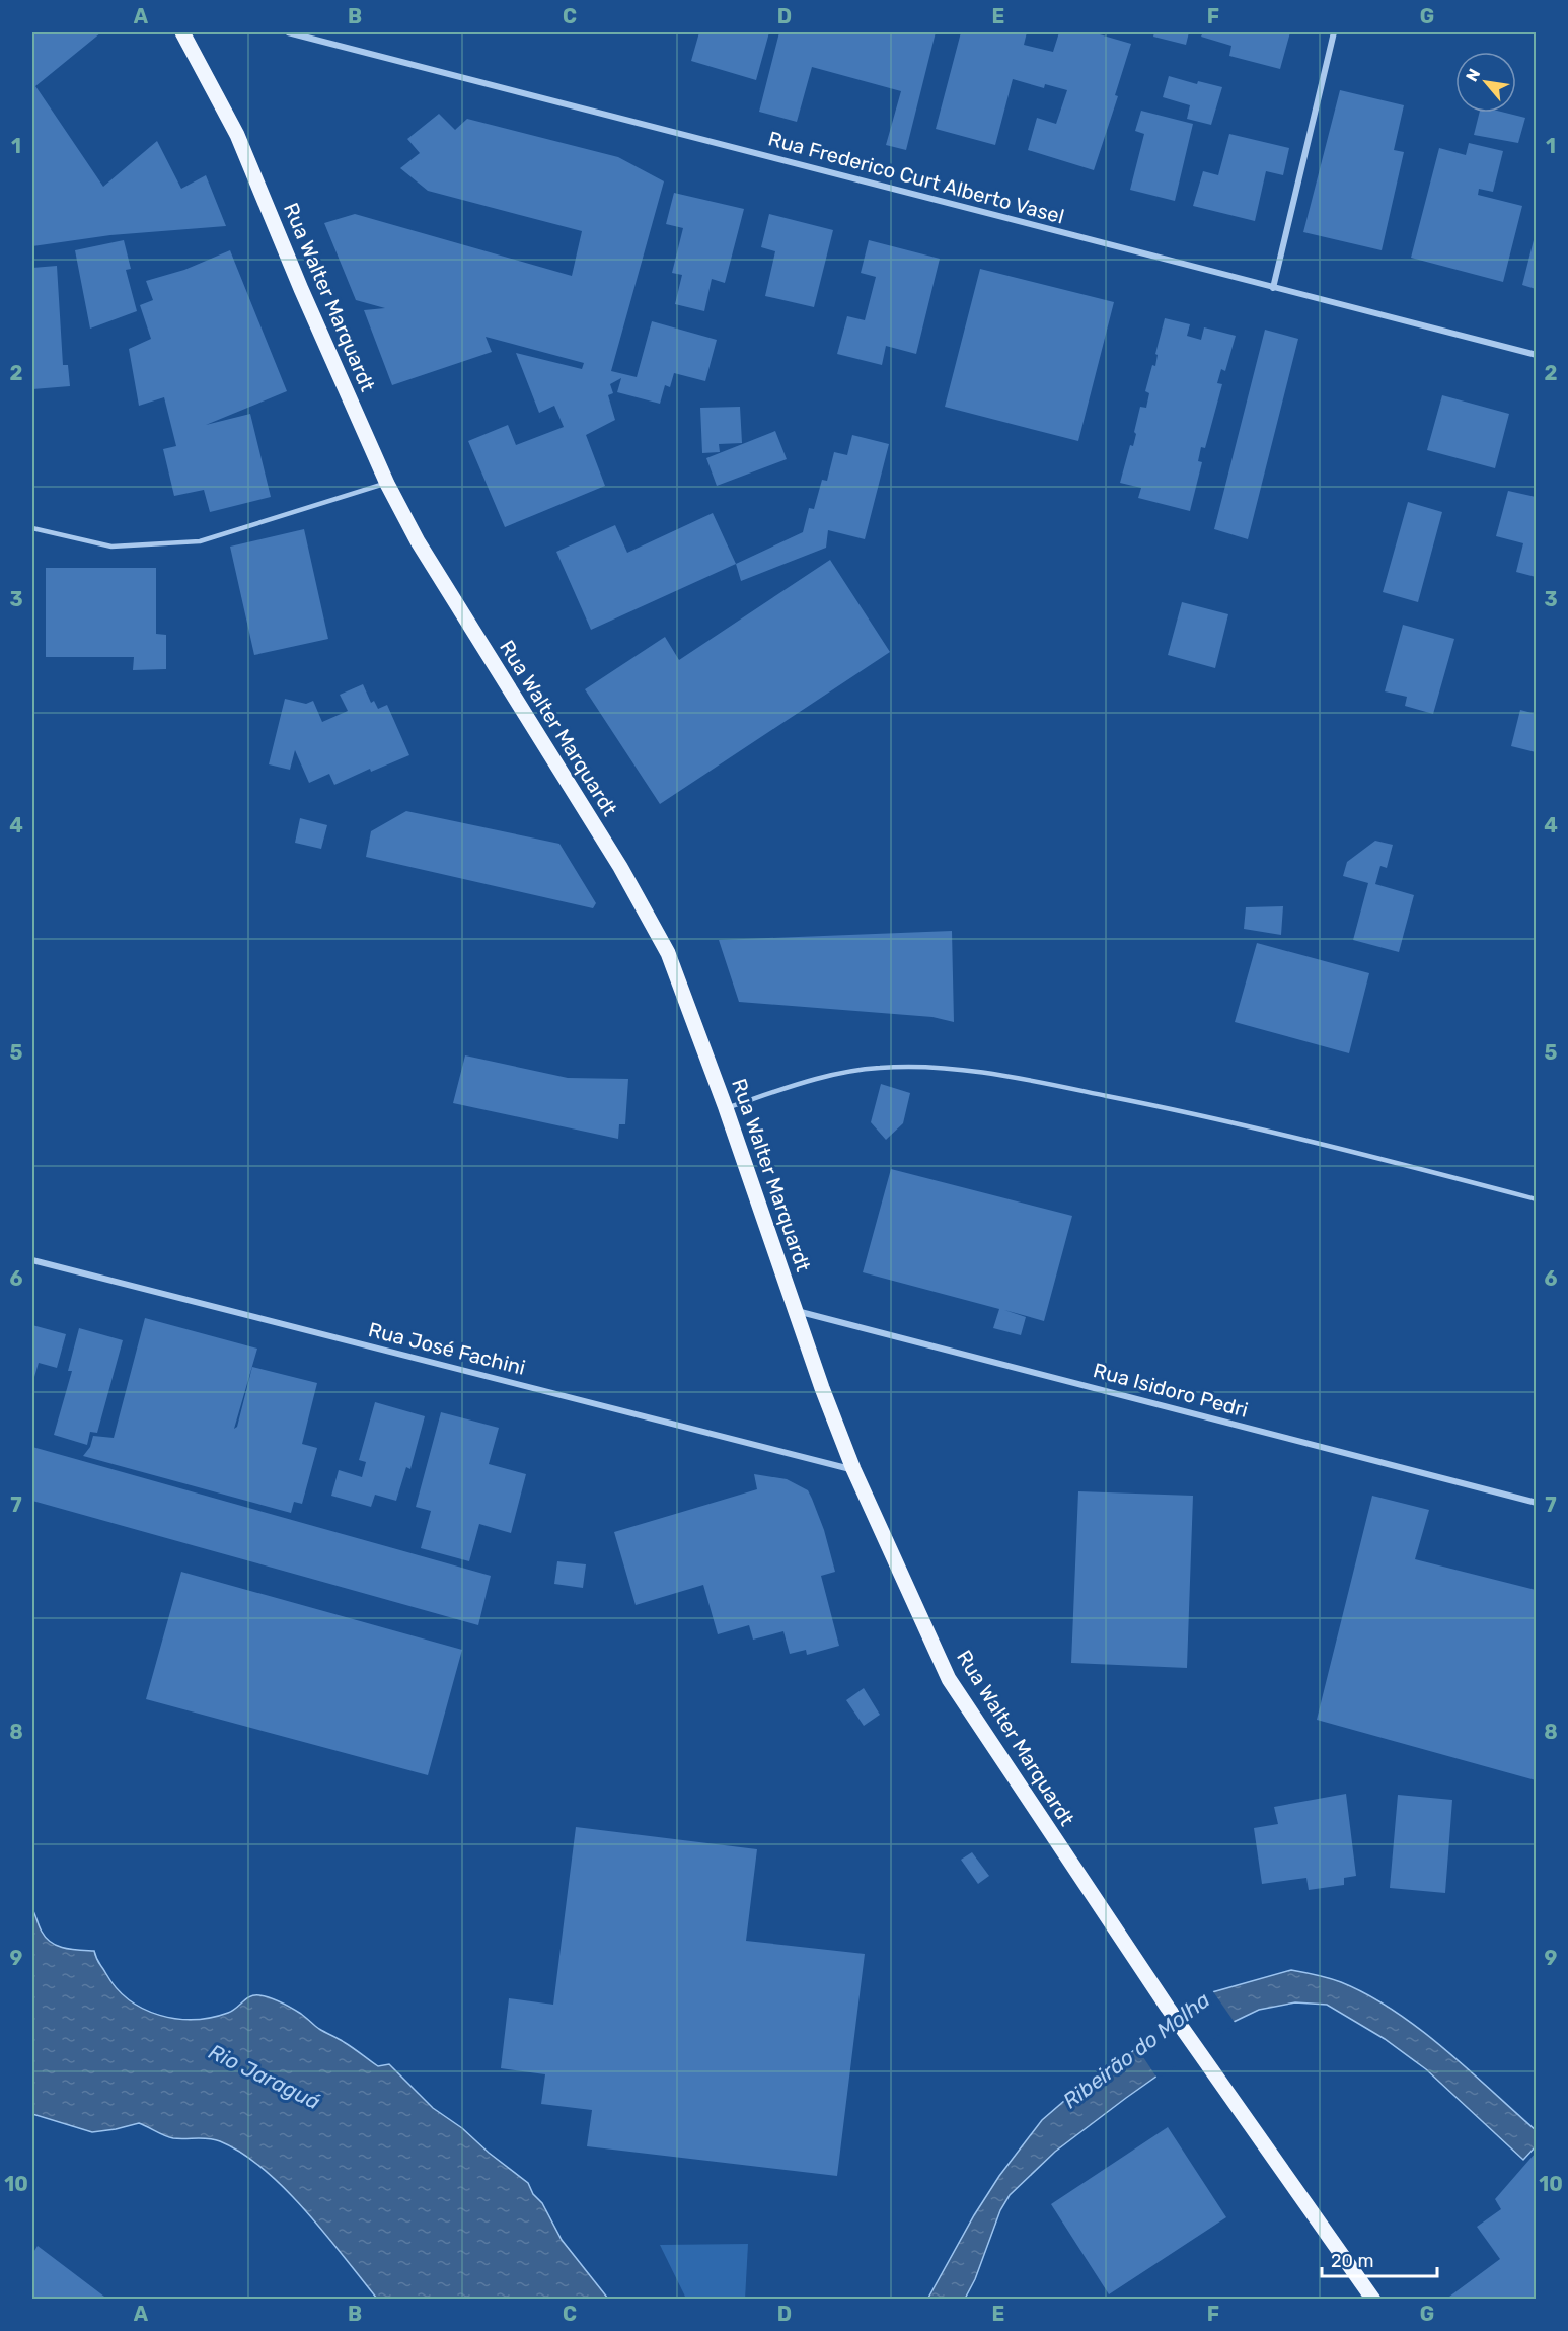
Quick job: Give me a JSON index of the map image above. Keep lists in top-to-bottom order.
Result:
{
  "streets": {
    "main road": ["Rua Walter Marquardt"],
    "street": ["Rua Frederico Curt Alberto Vasel", "Rua José Fachini", "Rua Isidoro Pedri"]
  },
  "crossings": [
    ["Rua Walter Marquardt", "Rua José Fachini"],
    ["Rua Walter Marquardt", "Rua Isidoro Pedri"]
  ],
  "water": ["Ribeirão do Molha", "Rio Jaraguá"],
  "scale_bar": "20 m",
  "north": "top left",
  "grid": {
    "columns": [
      "A",
      "B",
      "C",
      "D",
      "E",
      "F",
      "G"
    ],
    "rows": [
      "1",
      "2",
      "3",
      "4",
      "5",
      "6",
      "7",
      "8",
      "9",
      "10"
    ]
  }
}
